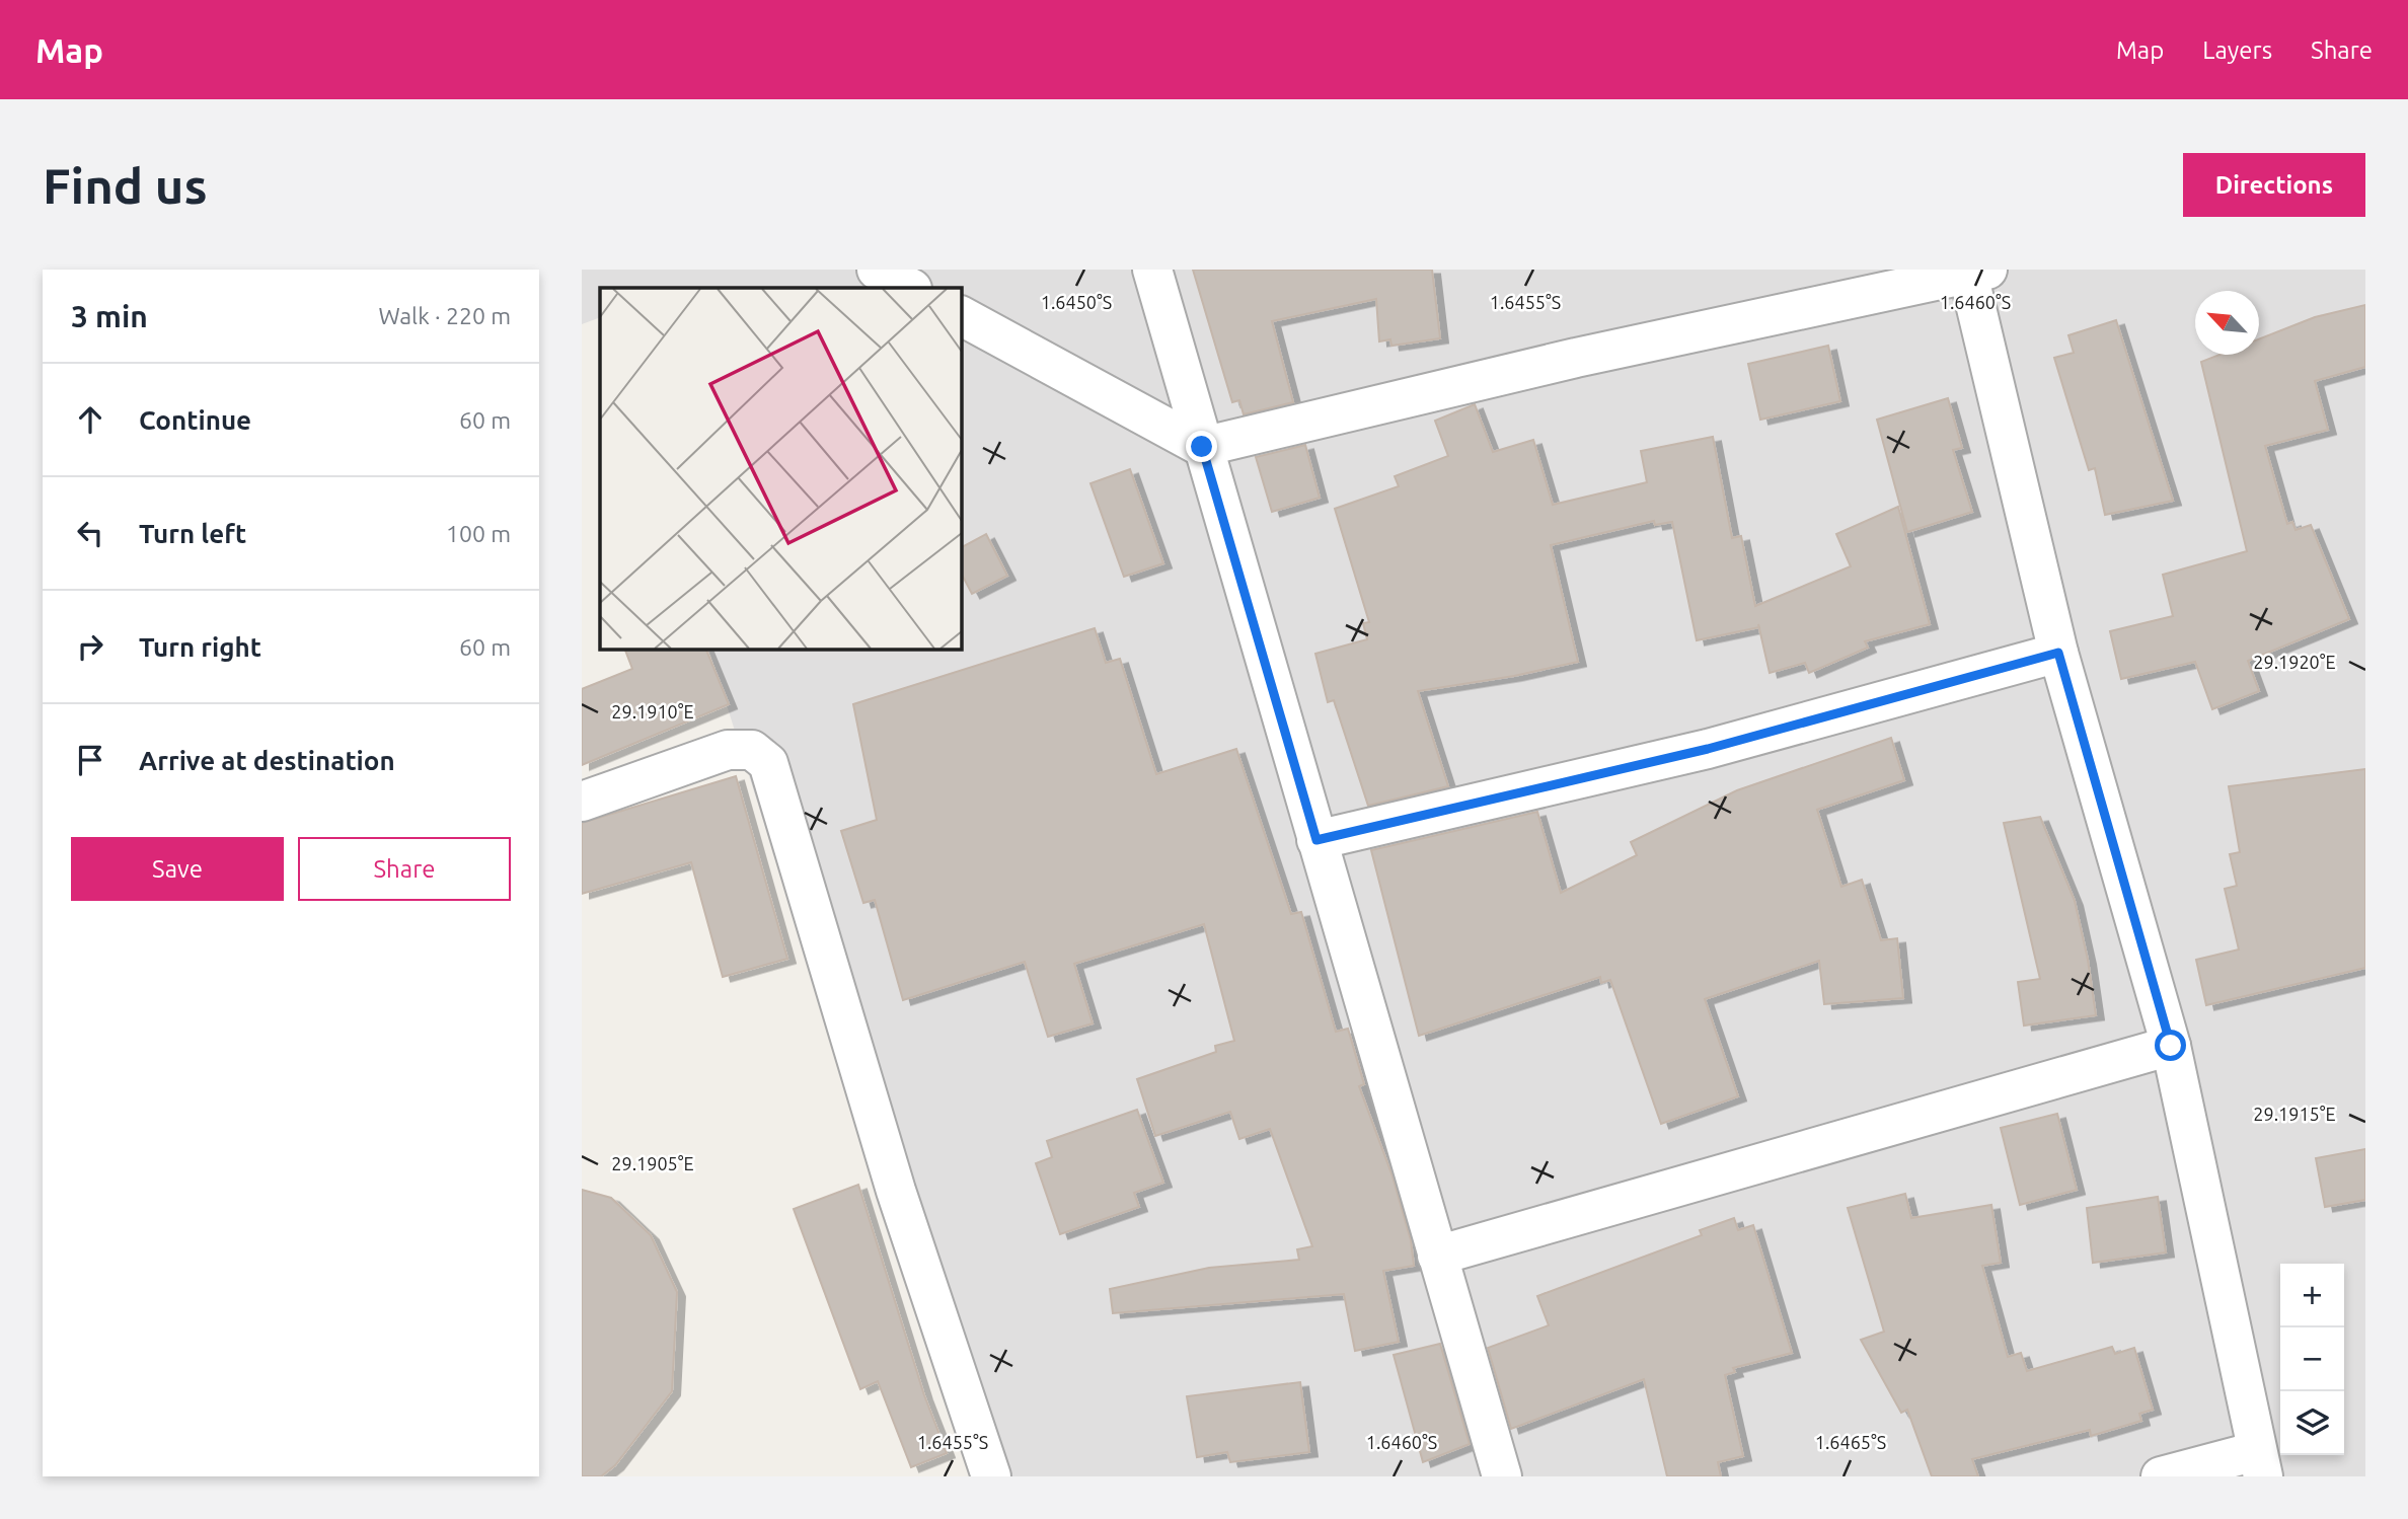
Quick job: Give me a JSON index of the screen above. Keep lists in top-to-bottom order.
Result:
{
  "north": "top left",
  "page": {
    "header": "Map",
    "nav": ["Map", "Layers", "Share"],
    "buttons": [
      "Directions",
      ["Save", "Share"]
    ],
    "title": "Find us",
    "heading": ["3 min", "Walk · 220 m"],
    "list": [
      ["Continue", "60 m"],
      ["Turn left", "100 m"],
      ["Turn right", "60 m"],
      "Arrive at destination"
    ],
    "map_buttons": ["+", "−"]
  },
  "coordinates": [
    "1.6450°S",
    "1.6455°S",
    "1.6460°S",
    "29.1920°E",
    "29.1910°E",
    "29.1915°E",
    "29.1905°E",
    "1.6465°S"
  ]
}
